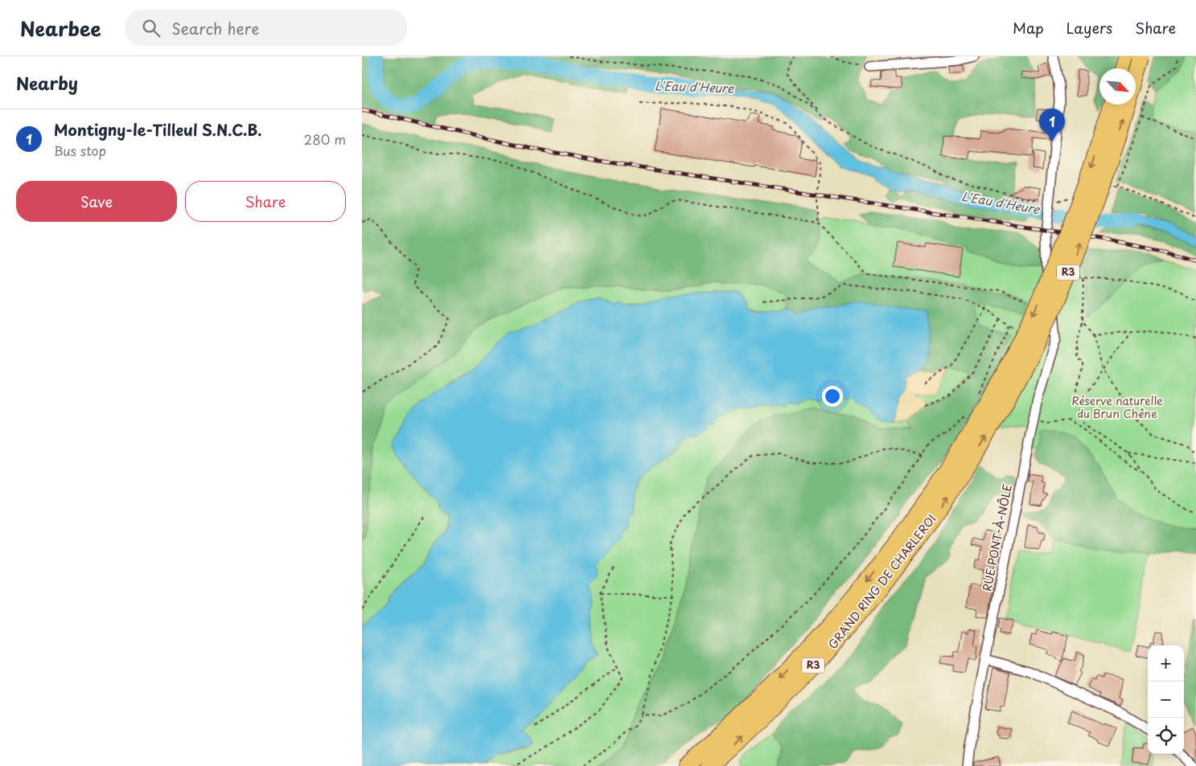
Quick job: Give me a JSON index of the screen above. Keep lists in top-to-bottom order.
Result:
{
  "streets": {
    "highway": ["R3", "GRAND RING DE CHARLEROI"],
    "street": ["RUE PONT-À-NÔLE"]
  },
  "water": ["L'Eau d'Heure"],
  "parks": ["Réserve naturelle du Brun Chêne"],
  "north": "bottom right",
  "page": {
    "header": "Nearbee",
    "search": "Search here",
    "nav": ["Map", "Layers", "Share"],
    "heading": "Nearby",
    "list": [
      {
        "mark": "1",
        "name": "Montigny-le-Tilleul S.N.C.B.",
        "note": "Bus stop",
        "value": "280 m"
      }
    ],
    "pins": "1",
    "buttons": ["Save", "Share"],
    "map_buttons": ["+", "−"]
  }
}
